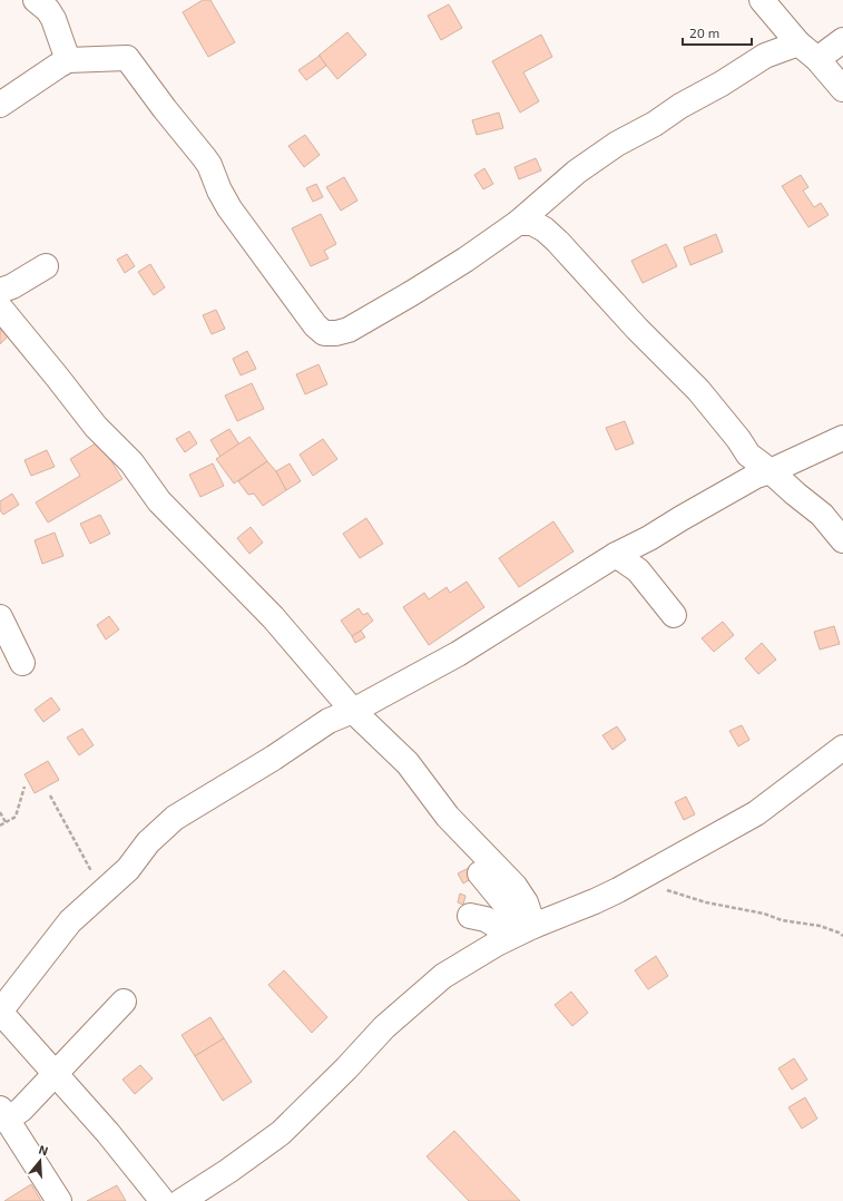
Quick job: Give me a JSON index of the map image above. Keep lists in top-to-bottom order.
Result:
{
  "scale_bar": "20 m",
  "north": "top"
}
